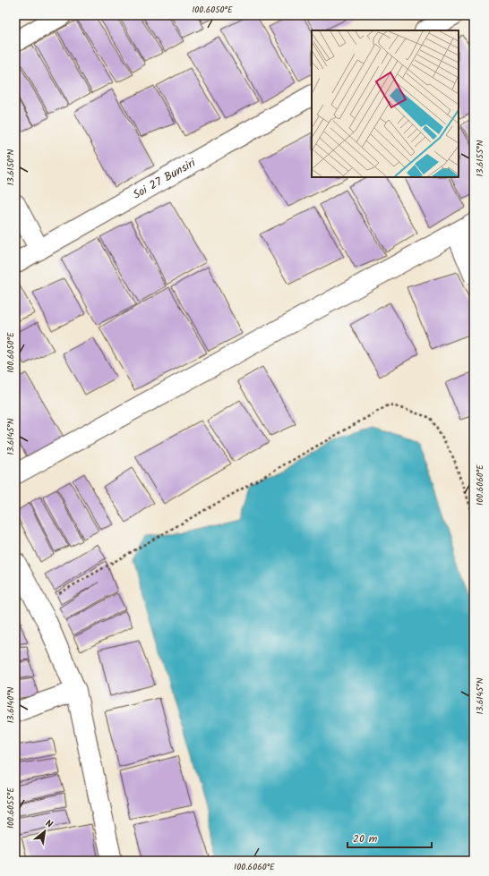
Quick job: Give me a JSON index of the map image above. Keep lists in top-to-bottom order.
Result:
{
  "streets": {
    "street": ["Soi 27 Bunsiri"]
  },
  "scale_bar": "20 m",
  "north": "top right",
  "coordinates": [
    "100.6050°E",
    "13.6155°N",
    "13.6150°N",
    "13.6145°N",
    "100.6060°E",
    "13.6140°N",
    "100.6055°E"
  ]
}
